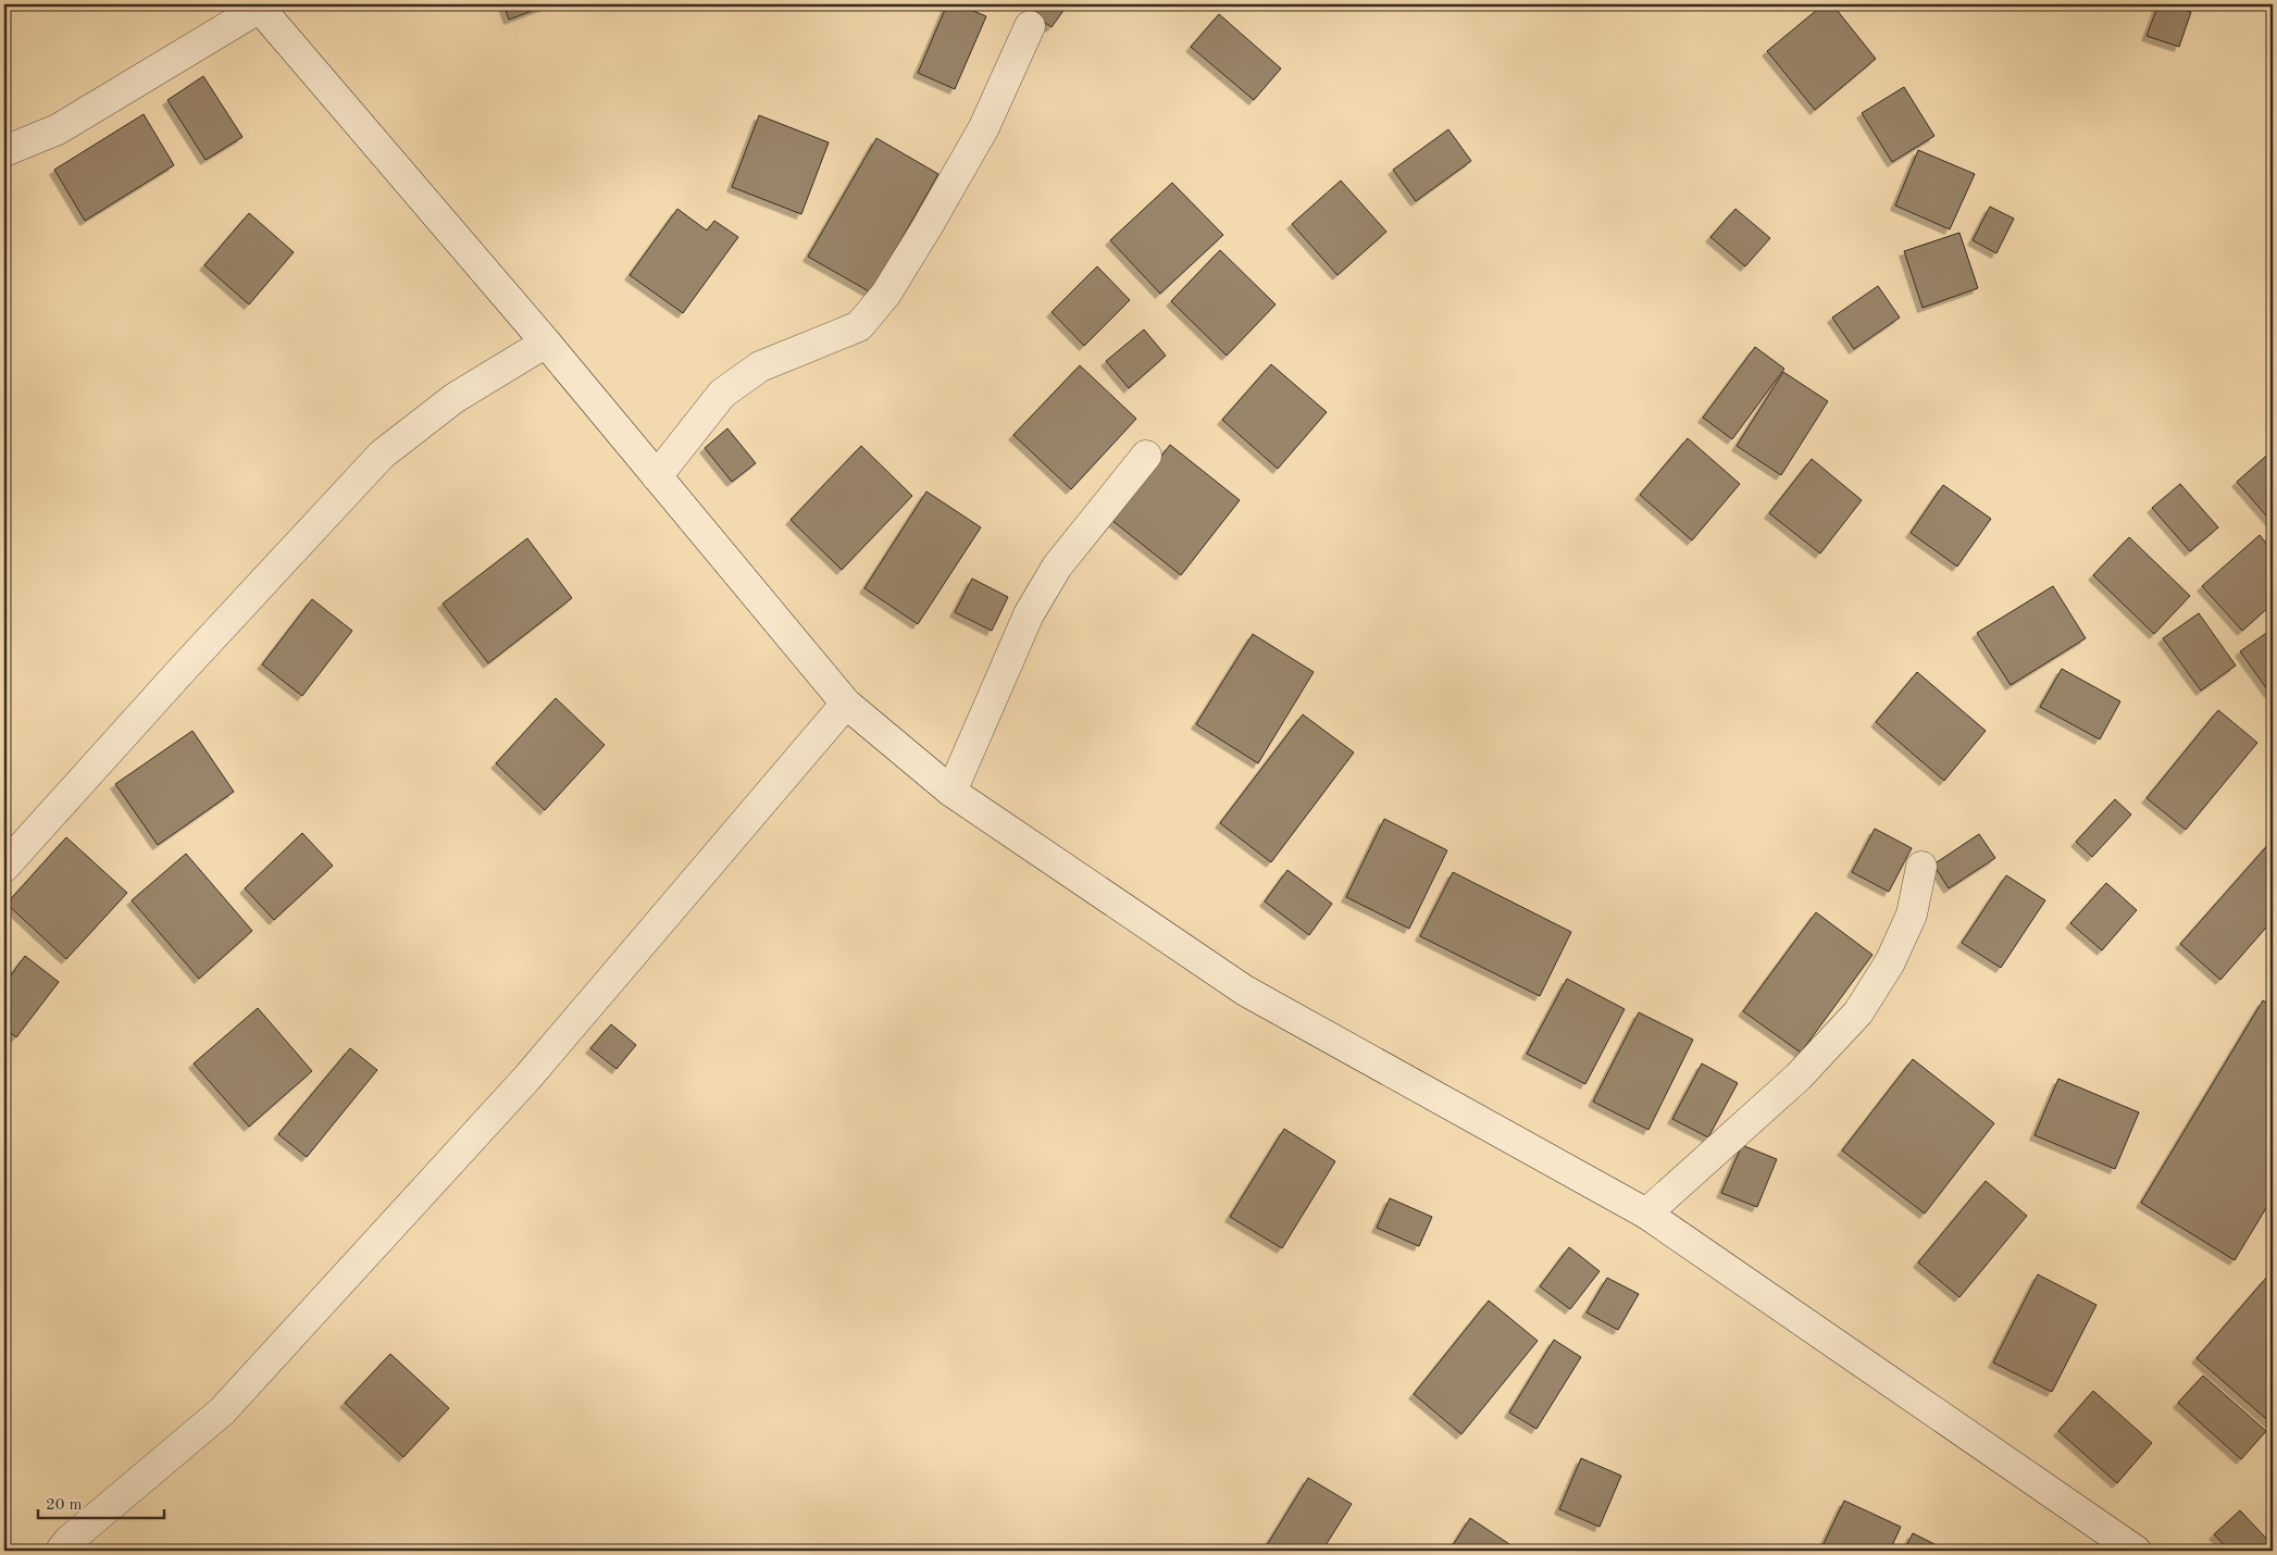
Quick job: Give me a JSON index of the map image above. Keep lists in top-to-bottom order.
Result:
{
  "scale_bar": "20 m"
}
